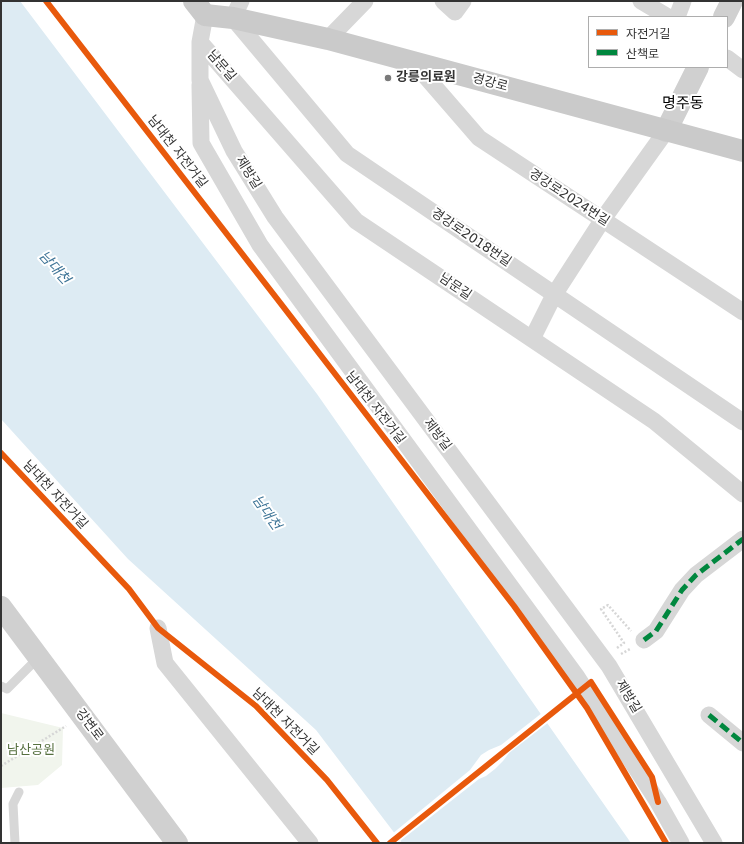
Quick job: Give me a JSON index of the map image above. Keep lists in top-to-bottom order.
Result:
{
  "streets": {
    "main road": ["경강로"],
    "street": [
      "남문길",
      "제방길",
      "경강로2024번길",
      "경강로2018번길",
      "강변로"
    ],
    "cycle path": ["남대천 자전거길"]
  },
  "crossings": [
    ["남문길", "제방길"],
    ["경강로", "제방길"],
    ["경강로", "경강로2024번길"],
    ["경강로", "경강로2018번길"]
  ],
  "districts": ["명주동"],
  "water": ["남대천"],
  "parks": ["남산공원"],
  "places": ["강릉의료원"],
  "legend": ["자전거길", "산책로"]
}
